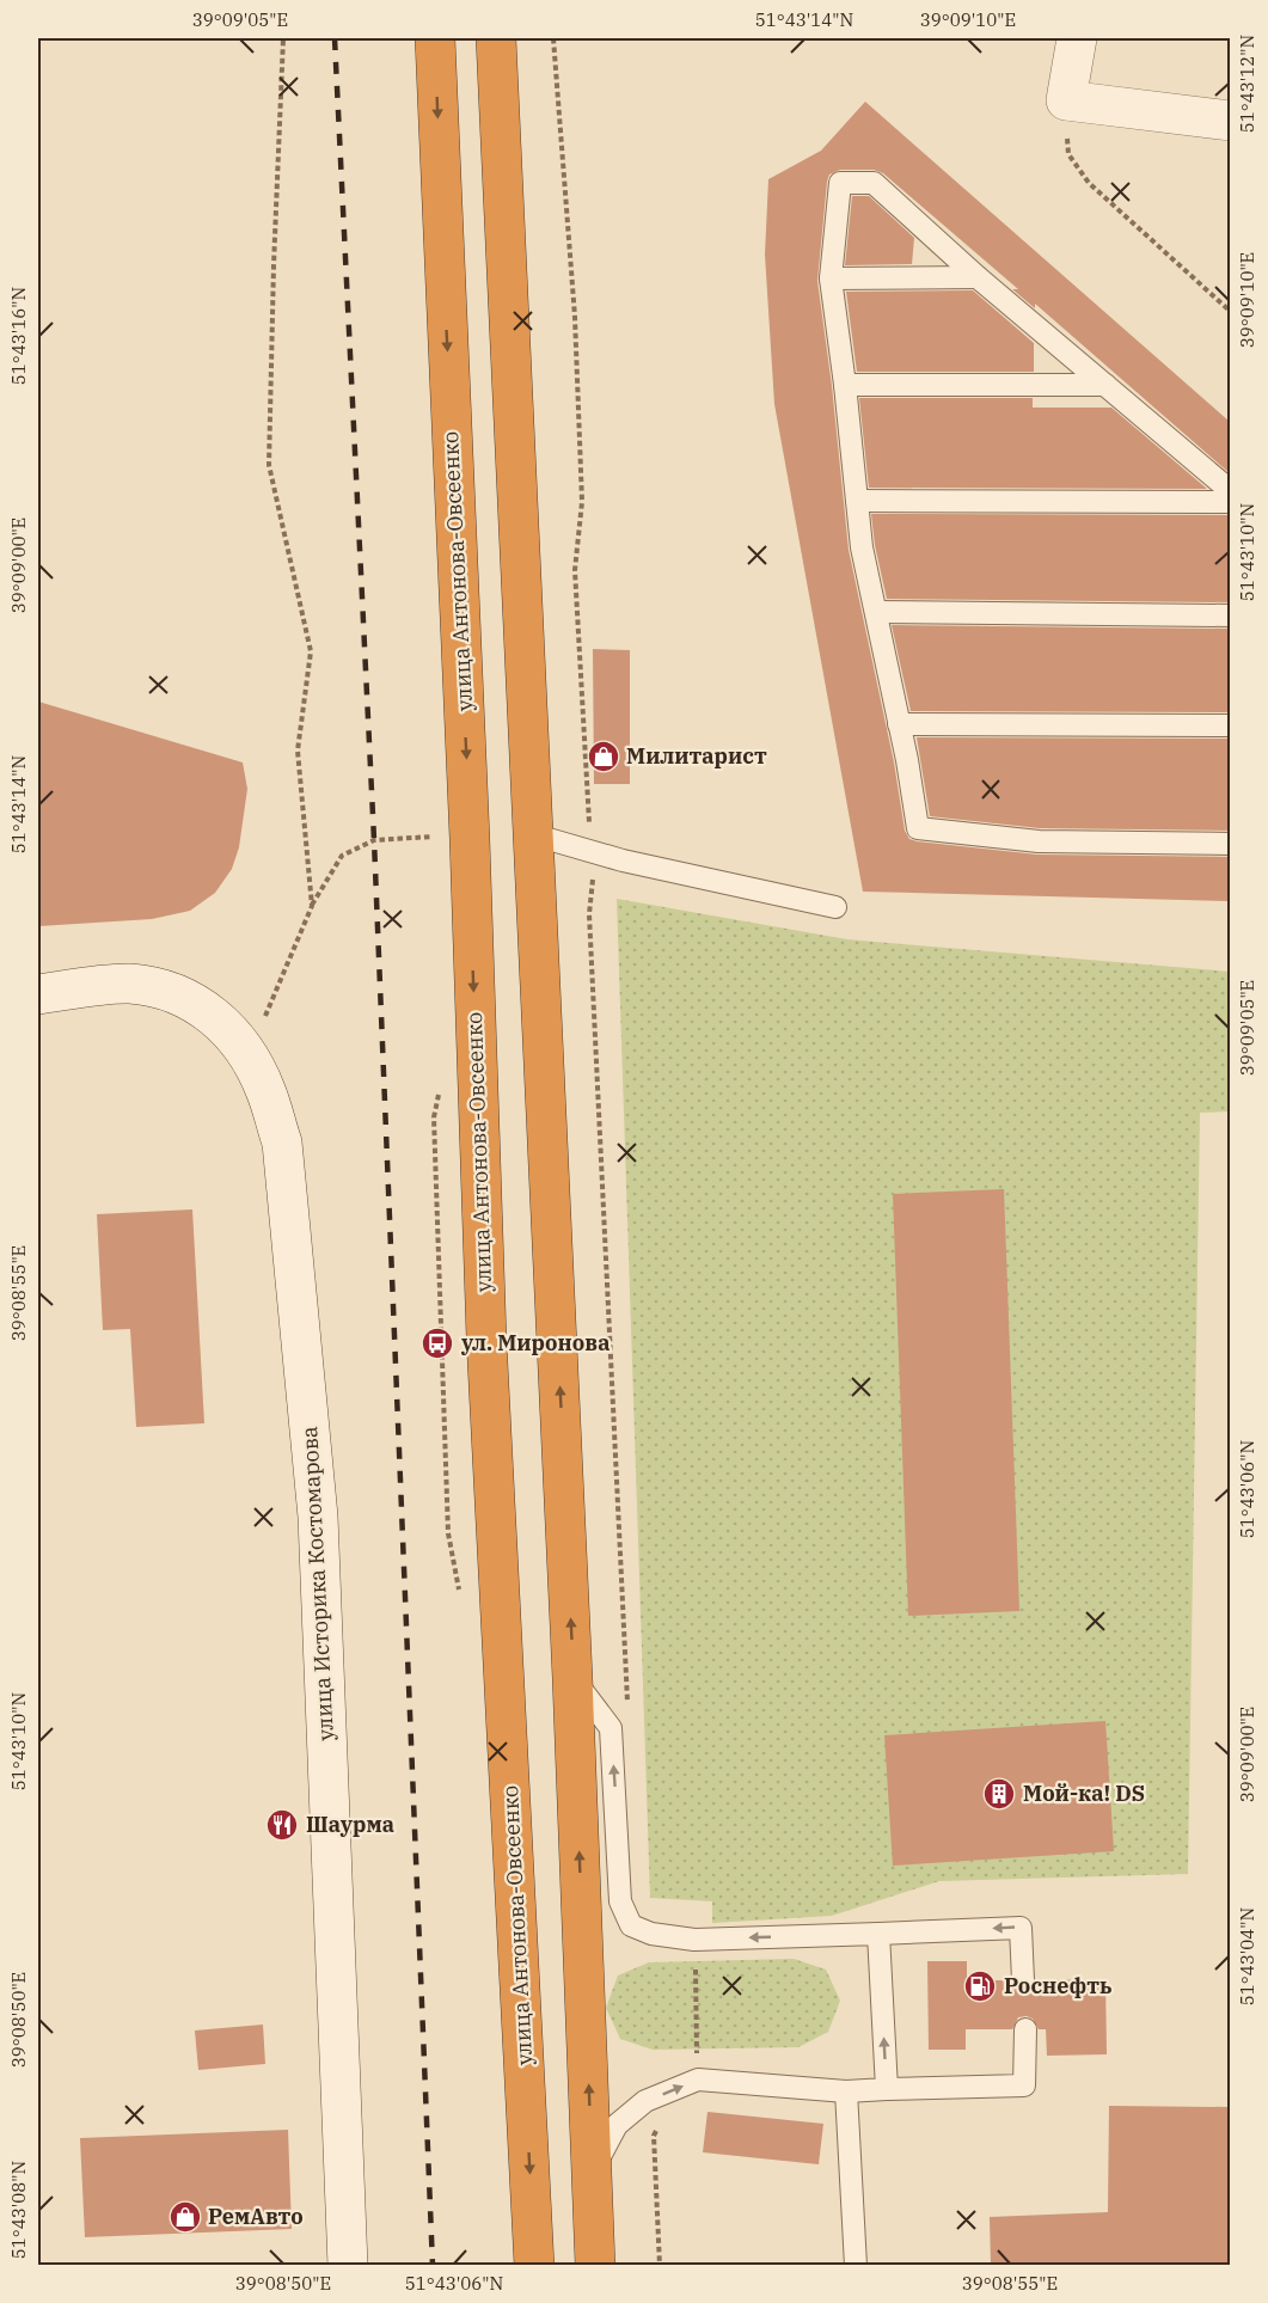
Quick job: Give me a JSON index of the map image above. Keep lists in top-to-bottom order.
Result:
{
  "streets": {
    "highway": ["улица Антонова-Овсеенко"],
    "street": ["улица Историка Костомарова"]
  },
  "places": {
    "shop": ["Милитарист", "РемАвто"],
    "bus stop": ["ул. Миронова"],
    "building": ["Мой-ка! DS"],
    "restaurant": ["Шаурма"],
    "fuel station": ["Роснефть"]
  },
  "coordinates": [
    "39°09'05\"E",
    "51°43'14\"N",
    "39°09'10\"E",
    "51°43'12\"N",
    "51°43'16\"N",
    "51°43'10\"N",
    "39°09'00\"E",
    "39°08'55\"E",
    "51°43'06\"N",
    "51°43'04\"N",
    "39°08'50\"E",
    "51°43'08\"N"
  ]
}
